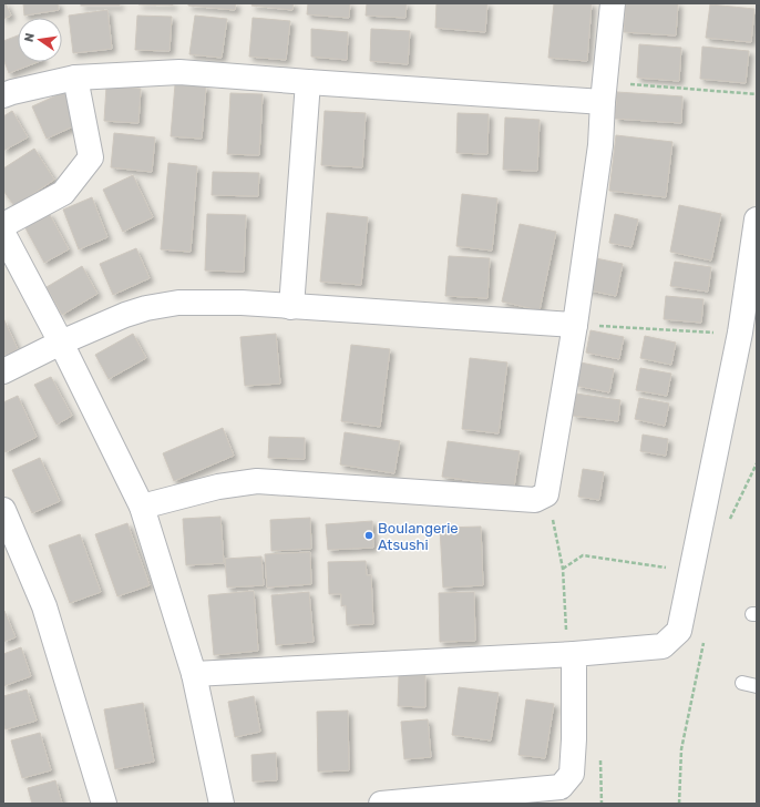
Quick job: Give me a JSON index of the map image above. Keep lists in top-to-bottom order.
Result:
{
  "places": ["Boulangerie Atsushi"],
  "north": "left"
}
